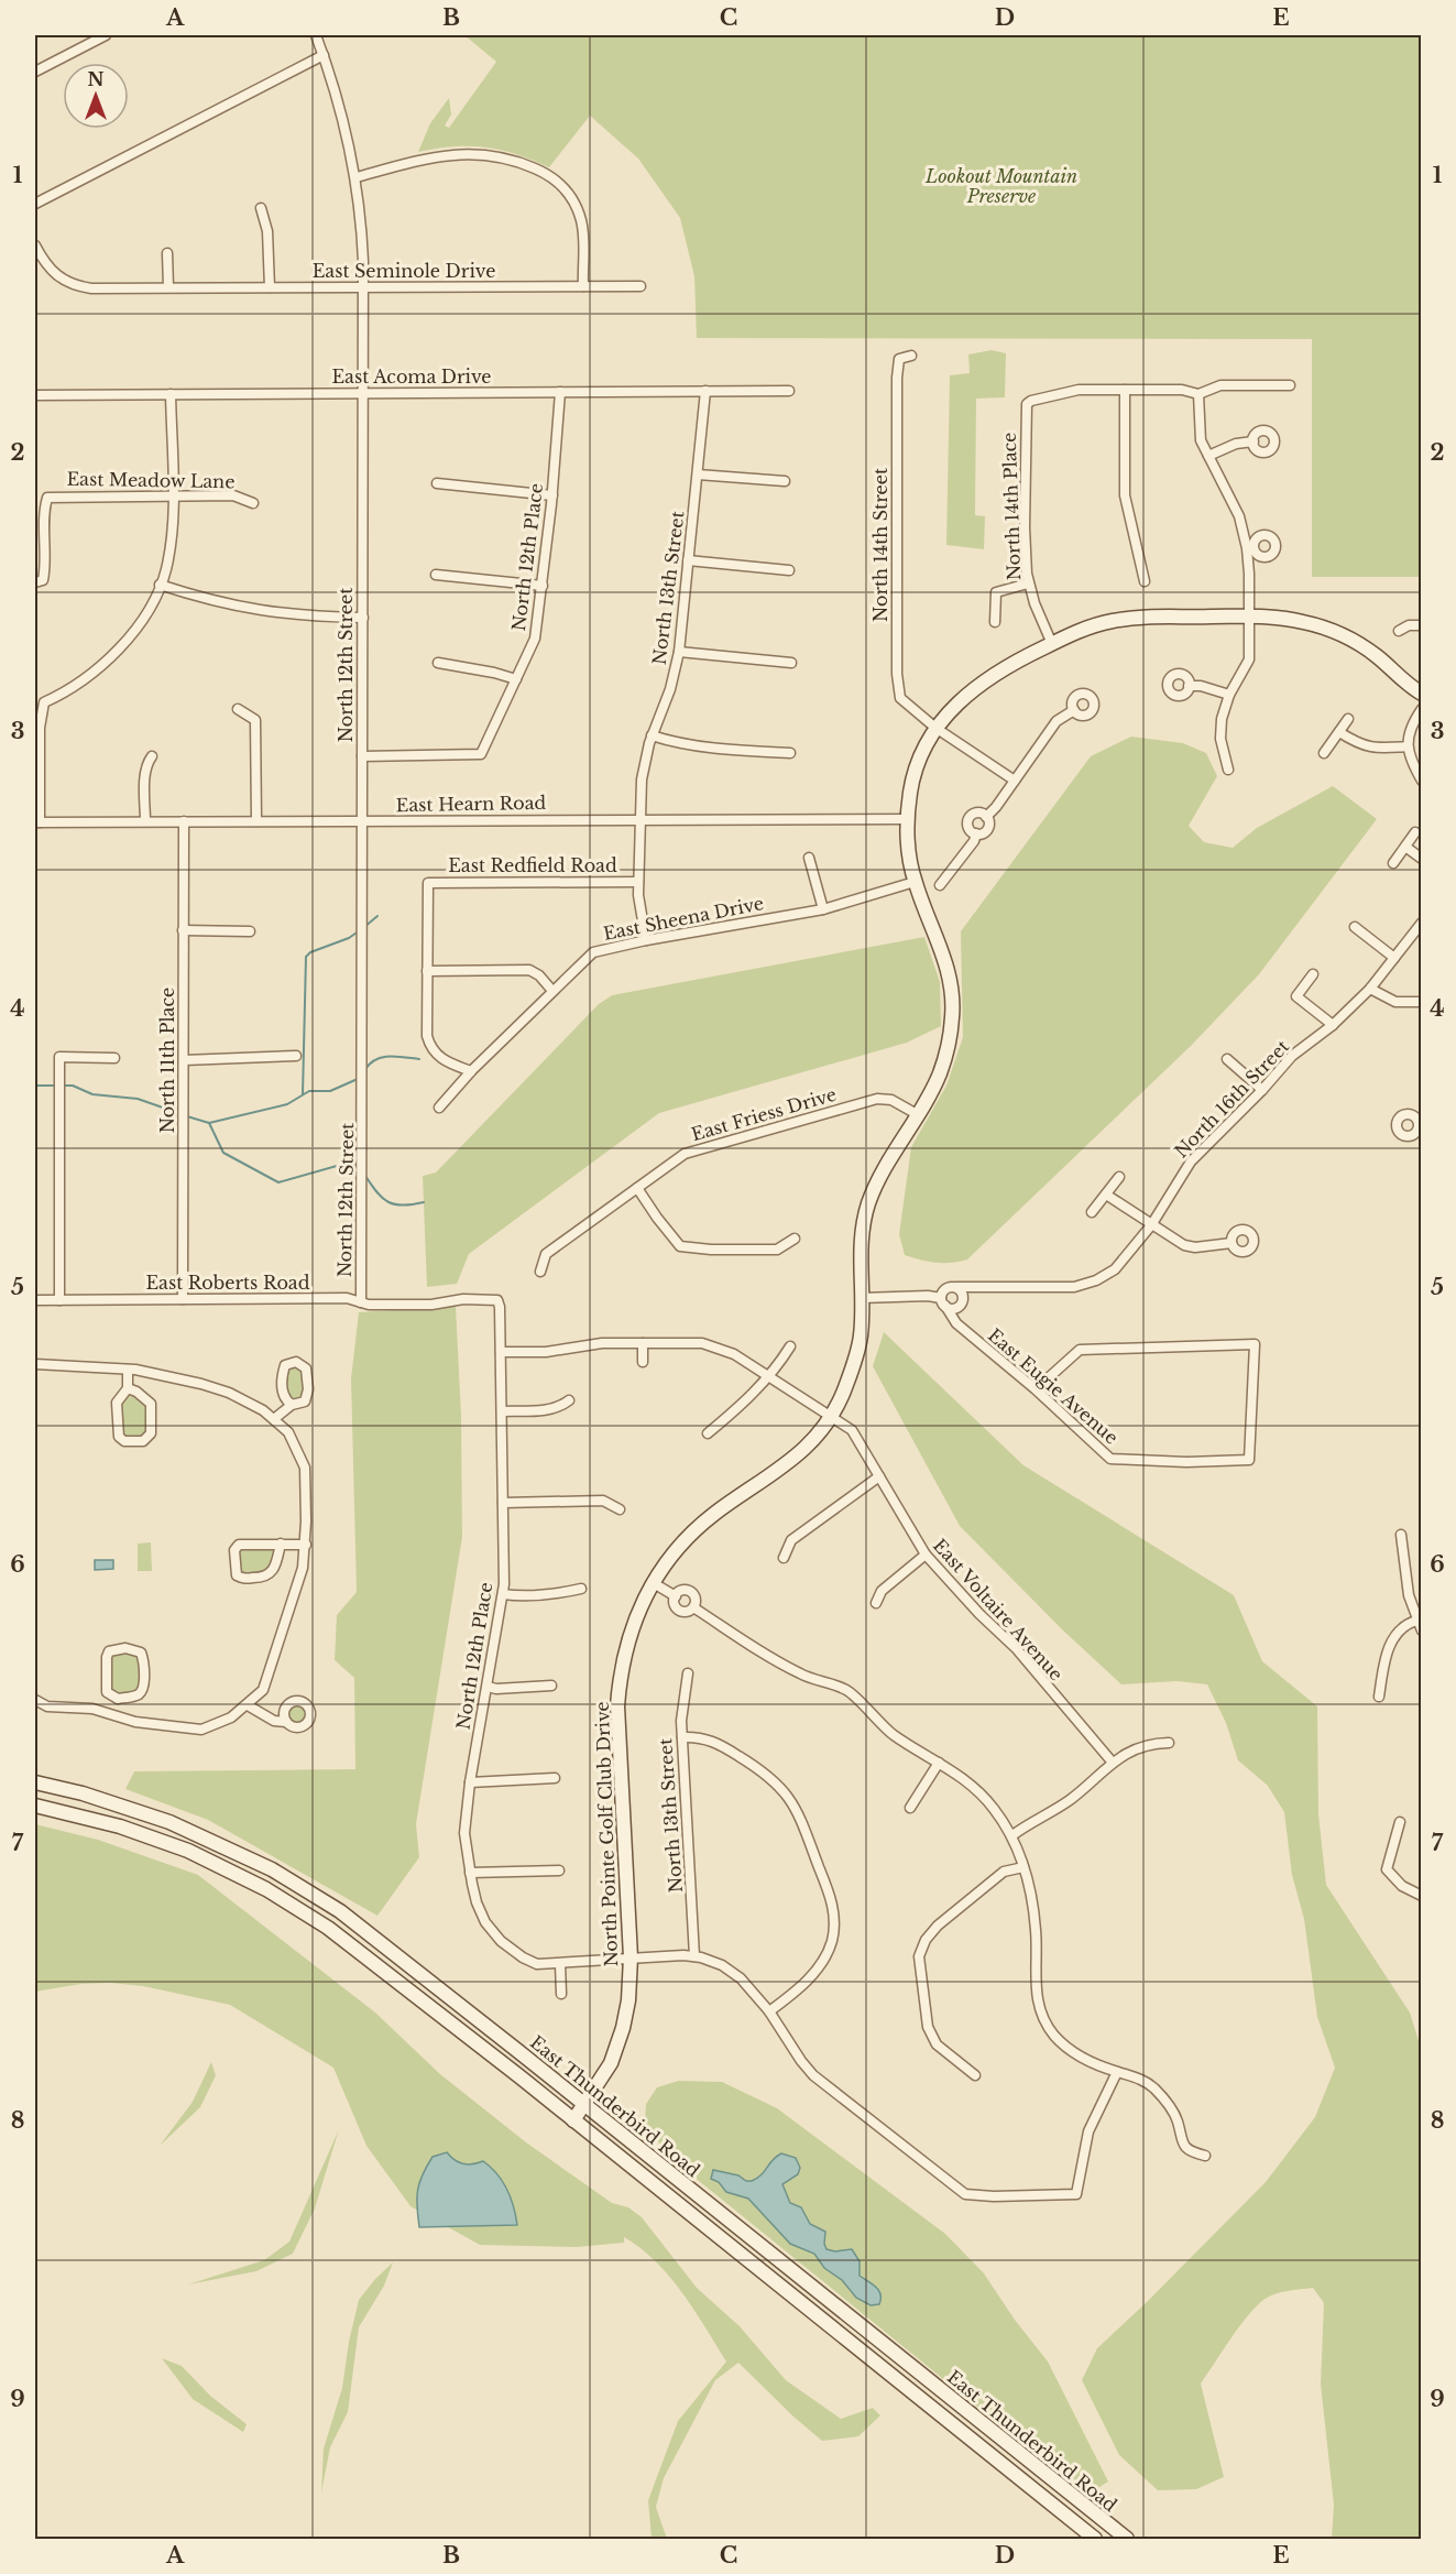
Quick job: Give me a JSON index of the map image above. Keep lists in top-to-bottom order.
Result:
{
  "streets": {
    "main road": ["North Pointe Golf Club Drive", "East Thunderbird Road"],
    "street": [
      "East Seminole Drive",
      "East Acoma Drive",
      "East Meadow Lane",
      "North 14th Place",
      "North 14th Street",
      "North 12th Place",
      "North 13th Street",
      "North 12th Street",
      "East Hearn Road",
      "East Redfield Road",
      "East Sheena Drive",
      "North 11th Place",
      "North 16th Street",
      "East Friess Drive",
      "East Roberts Road",
      "East Eugie Avenue",
      "East Voltaire Avenue"
    ]
  },
  "crossings": [
    ["East Seminole Drive", "North 12th Street"],
    ["East Acoma Drive", "North 12th Place"],
    ["East Acoma Drive", "North 13th Street"],
    ["East Acoma Drive", "North 12th Street"],
    ["North 14th Place", "North Pointe Golf Club Drive"],
    ["North 14th Street", "North Pointe Golf Club Drive"],
    ["North 12th Place", "North 12th Street"],
    ["North 12th Place", "East Roberts Road"],
    ["North 12th Place", "East Voltaire Avenue"],
    ["North 13th Street", "East Hearn Road"],
    ["North 13th Street", "East Redfield Road"],
    ["North 13th Street", "East Sheena Drive"],
    ["North 12th Street", "East Hearn Road"],
    ["North 12th Street", "East Roberts Road"],
    ["East Hearn Road", "North 11th Place"],
    ["East Hearn Road", "North Pointe Golf Club Drive"],
    ["East Sheena Drive", "North Pointe Golf Club Drive"],
    ["North 11th Place", "East Roberts Road"],
    ["North 16th Street", "East Eugie Avenue"],
    ["East Friess Drive", "North Pointe Golf Club Drive"],
    ["East Voltaire Avenue", "North Pointe Golf Club Drive"],
    ["North Pointe Golf Club Drive", "East Thunderbird Road"]
  ],
  "parks": ["Lookout Mountain Preserve"],
  "north": "top",
  "grid": {
    "columns": [
      "A",
      "B",
      "C",
      "D",
      "E"
    ],
    "rows": [
      "1",
      "2",
      "3",
      "4",
      "5",
      "6",
      "7",
      "8",
      "9"
    ]
  }
}
